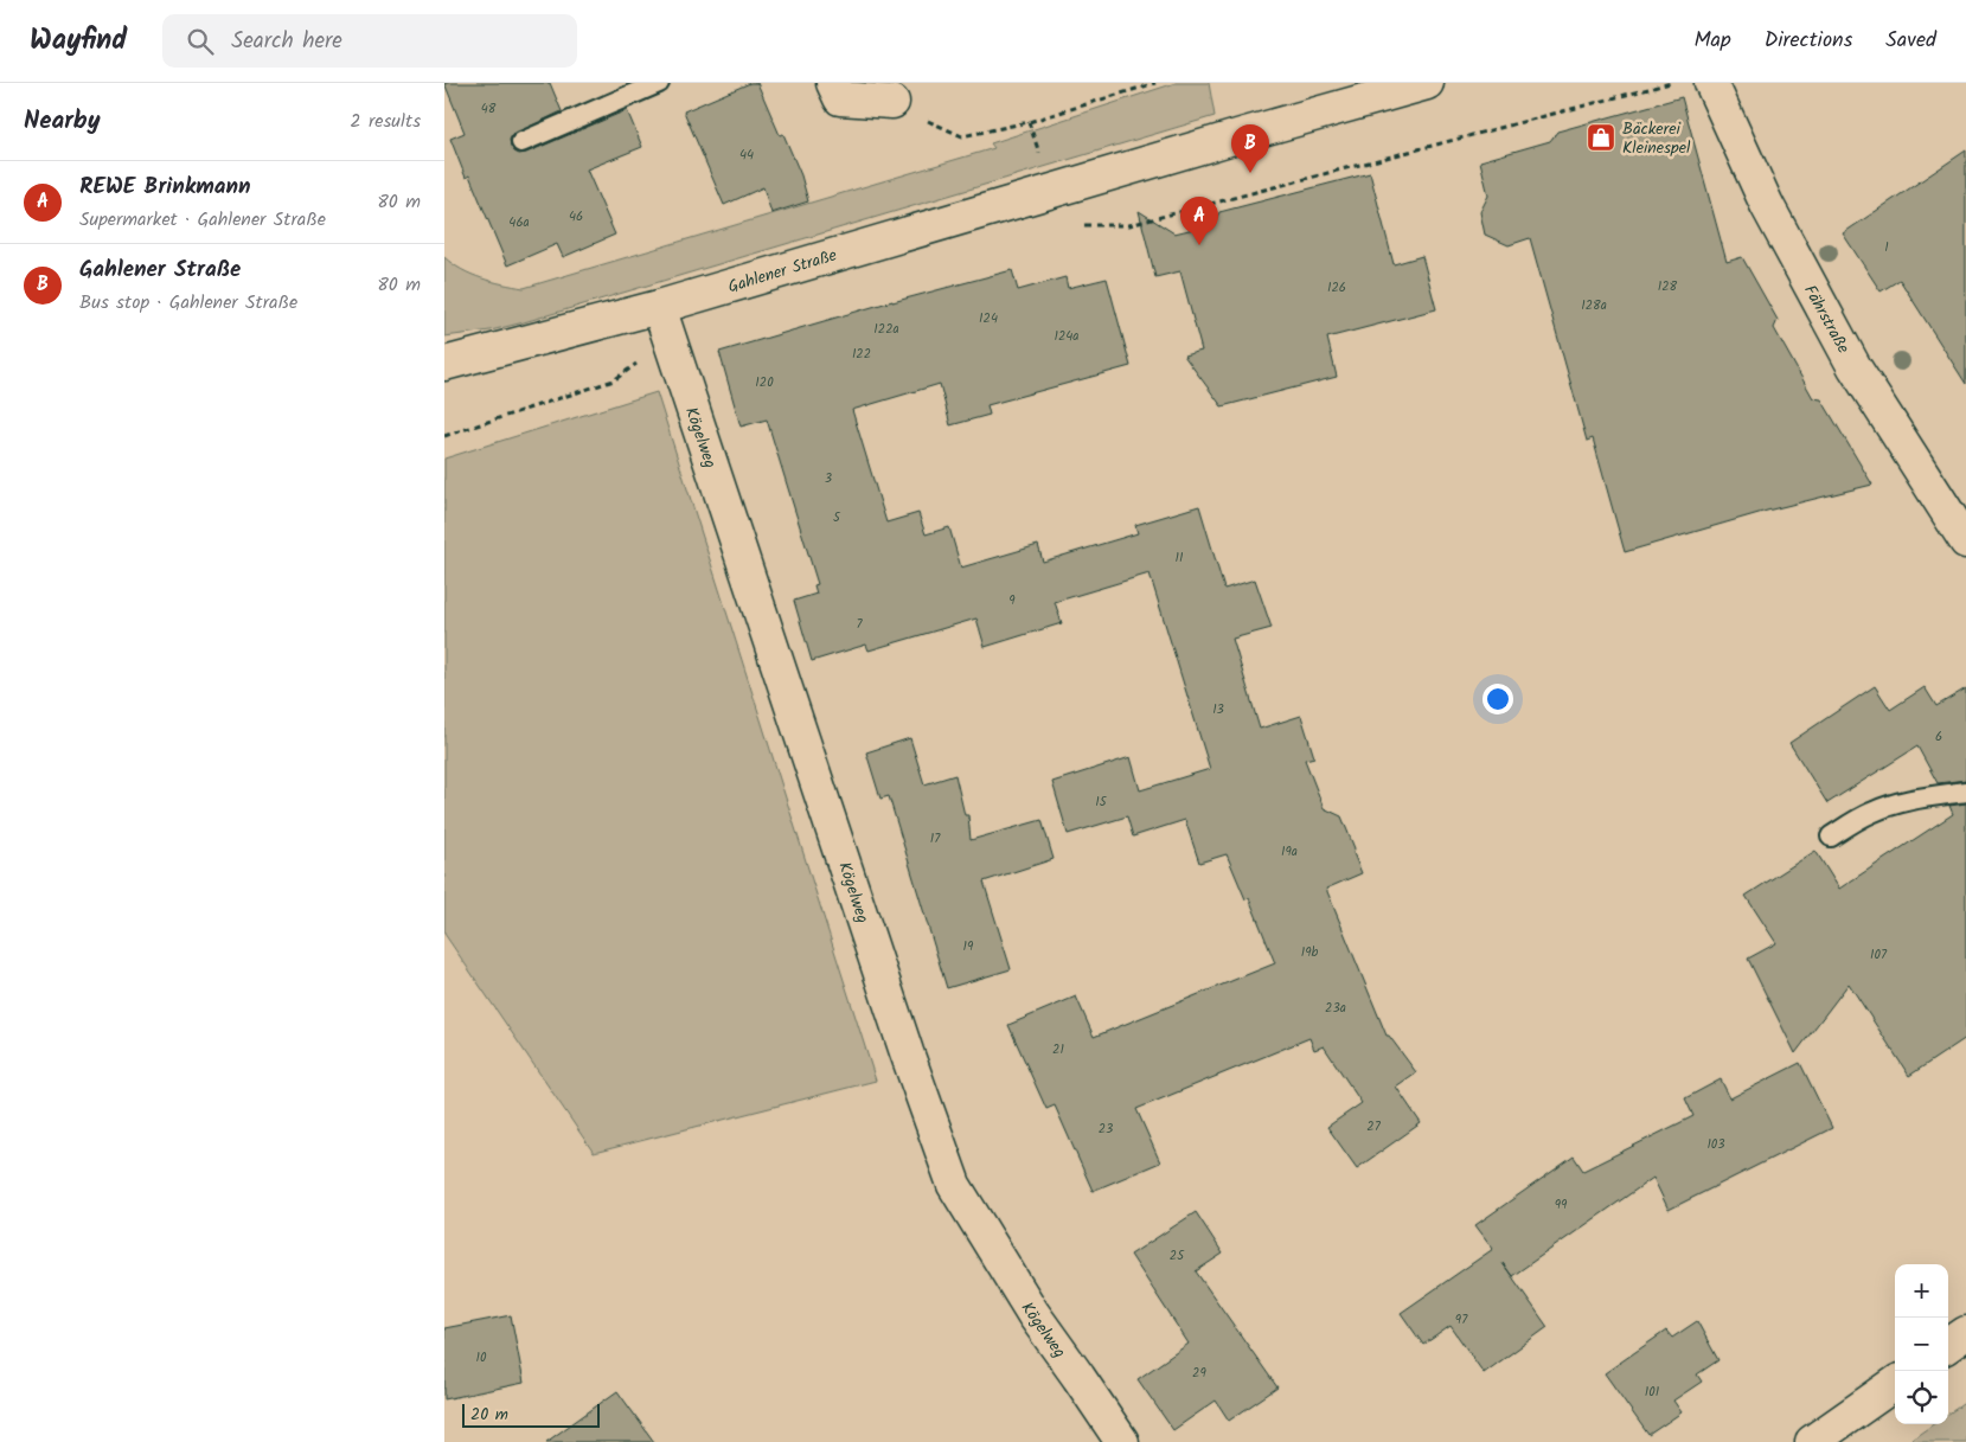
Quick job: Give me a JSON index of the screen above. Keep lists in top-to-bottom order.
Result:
{
  "streets": {
    "street": ["Gahlener Straße", "Fährstraße", "Kögelweg"]
  },
  "crossings": [
    ["Gahlener Straße", "Kögelweg"]
  ],
  "places": {
    "shop": ["Bäckerei Kleinespel"]
  },
  "house_numbers": [
    "48",
    "44",
    "46",
    "46a",
    "1",
    "128",
    "126",
    "128a",
    "124",
    "122a",
    "124a",
    "122",
    "120",
    "3",
    "5",
    "11",
    "9",
    "7",
    "13",
    "6",
    "15",
    "17",
    "19a",
    "19",
    "19b",
    "107",
    "23a",
    "21",
    "27",
    "23",
    "103",
    "99",
    "25",
    "97",
    "10",
    "29",
    "101"
  ],
  "scale_bar": "20 m",
  "page": {
    "header": "Wayfind",
    "search": "Search here",
    "nav": ["Map", "Directions", "Saved"],
    "heading": ["Nearby", "2 results"],
    "pins": ["B", "A"],
    "list": [
      {
        "mark": "A",
        "name": "REWE Brinkmann",
        "note": "Supermarket · Gahlener Straße",
        "value": "80 m"
      },
      {
        "mark": "B",
        "name": "Gahlener Straße",
        "note": "Bus stop · Gahlener Straße",
        "value": "80 m"
      }
    ],
    "map_buttons": ["+", "−"],
    "scale": "20 m"
  }
}
